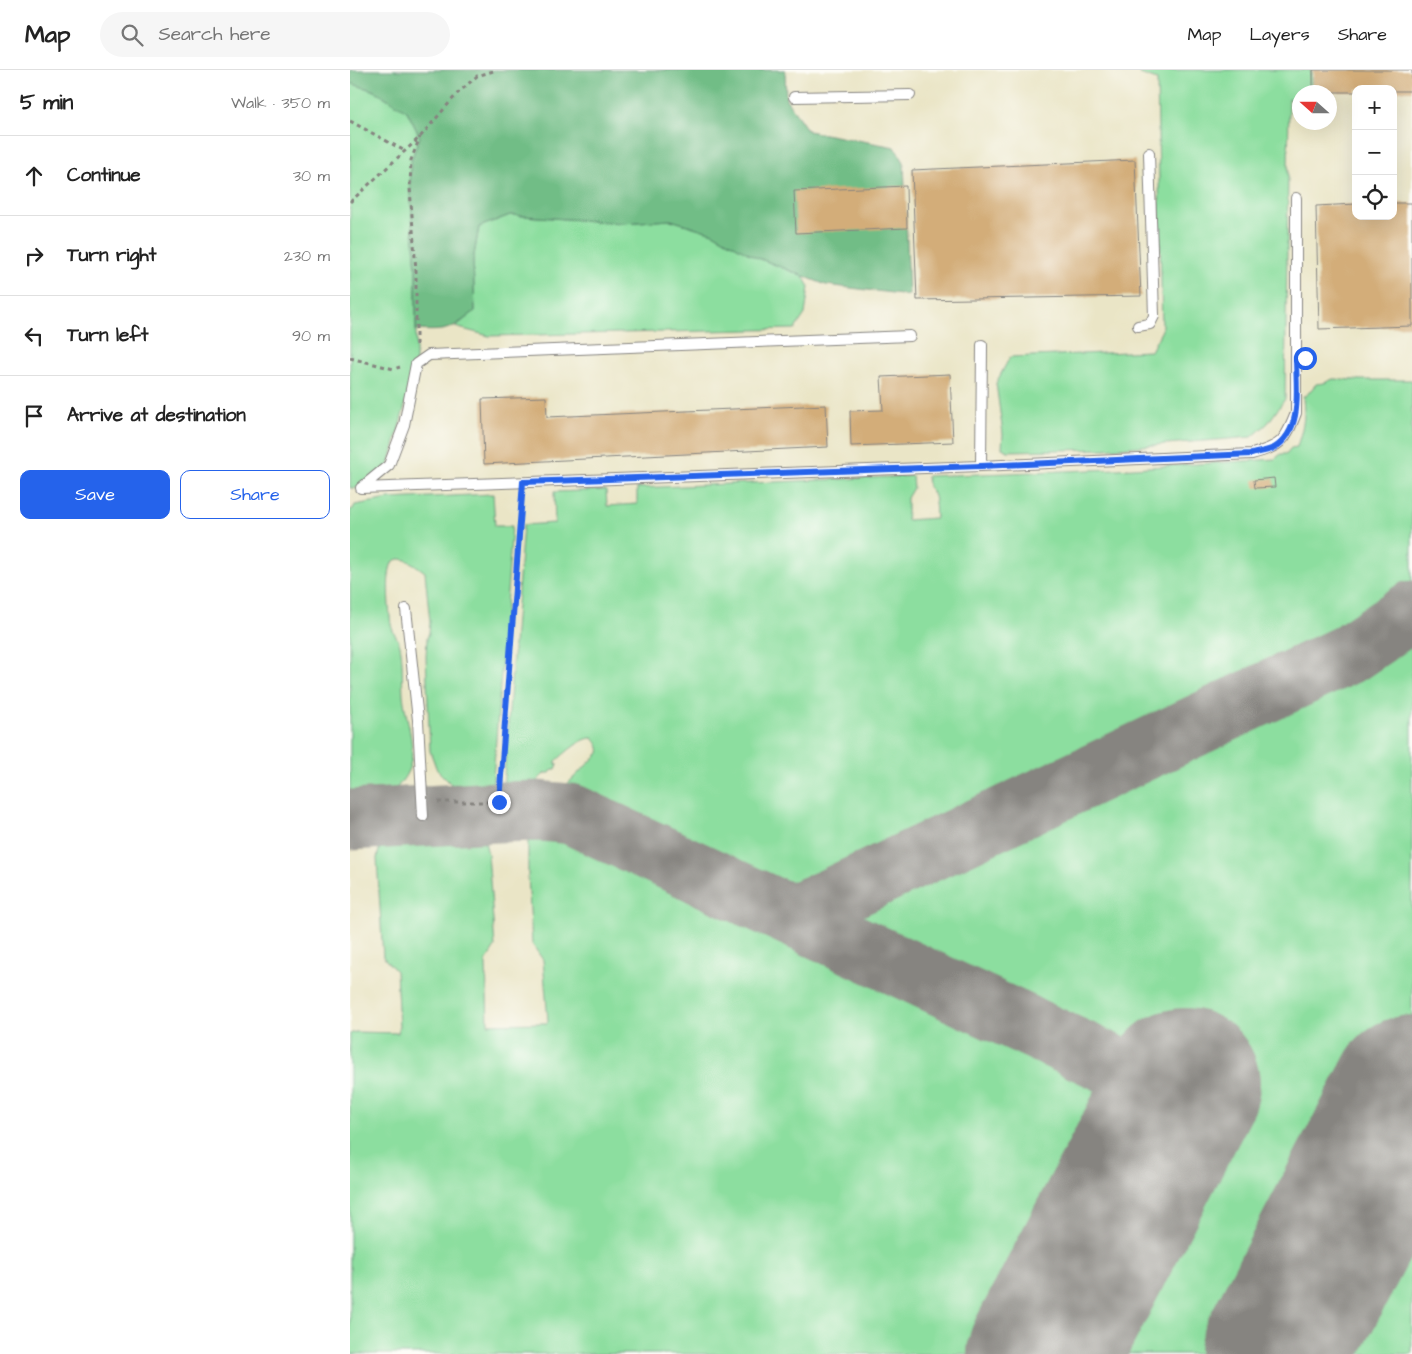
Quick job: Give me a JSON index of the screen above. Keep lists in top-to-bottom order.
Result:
{
  "north": "left",
  "page": {
    "header": "Map",
    "search": "Search here",
    "nav": ["Map", "Layers", "Share"],
    "heading": ["5 min", "Walk · 350 m"],
    "map_buttons": ["+", "−"],
    "list": [
      ["Continue", "30 m"],
      ["Turn right", "230 m"],
      ["Turn left", "90 m"],
      "Arrive at destination"
    ],
    "buttons": ["Save", "Share"]
  }
}
